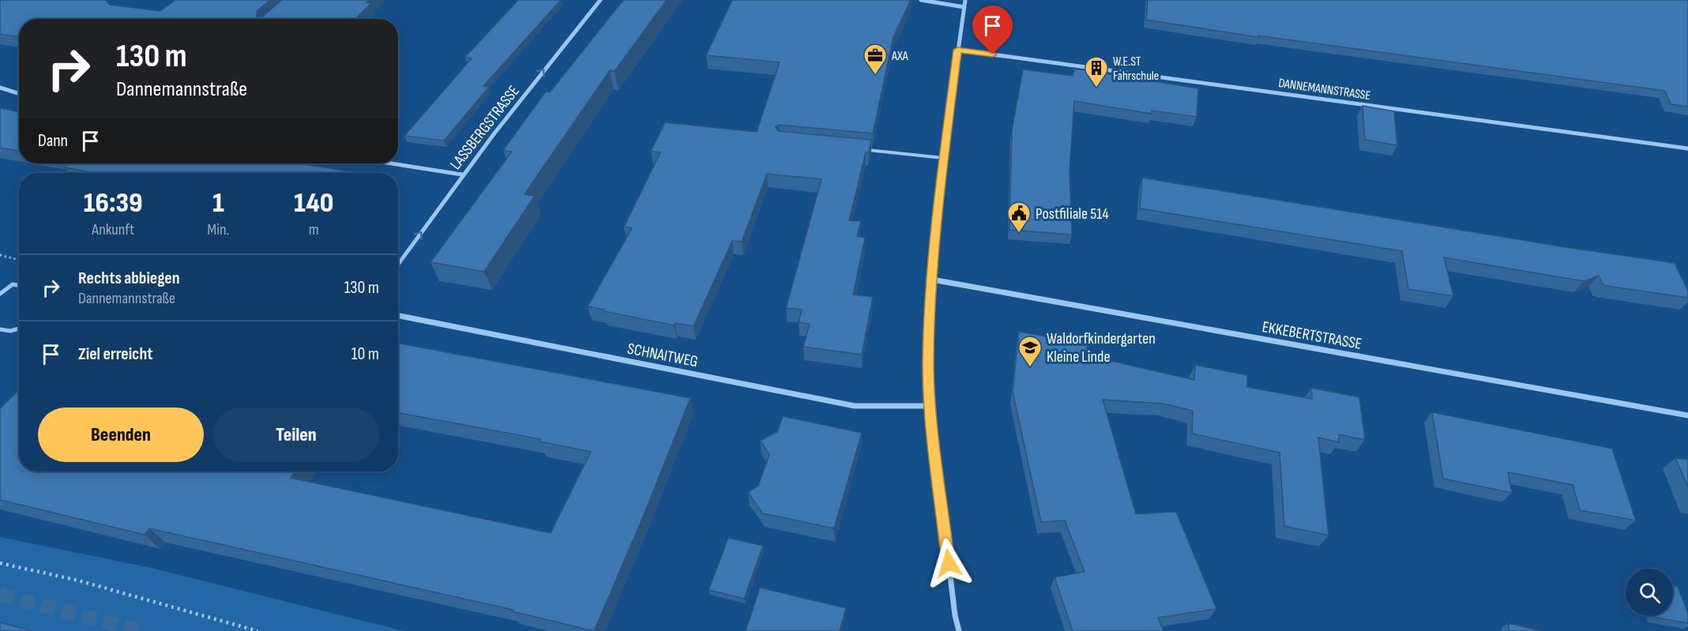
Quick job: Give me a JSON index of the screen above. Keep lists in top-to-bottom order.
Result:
{
  "streets": {
    "street": [
      "DANNEMANNSTRASSE",
      "LASSBERGSTRASSE",
      "EKKEBERTSTRASSE",
      "SCHNAITWEG"
    ]
  },
  "one_way": ["LASSBERGSTRASSE"],
  "places": {
    "office": ["AXA"],
    "building": ["W.E.ST Fahrschule"],
    "public building": ["Postfiliale 514"],
    "school or university": ["Waldorfkindergarten Kleine Linde"]
  },
  "page": {
    "turn": ["130 m", "Dannemannstraße"],
    "then": "Dann",
    "eta": [
      "16:39",
      "Ankunft",
      "1",
      "Min.",
      "140",
      "m"
    ],
    "list": [
      {
        "name": "Rechts abbiegen",
        "note": "Dannemannstraße",
        "value": "130 m"
      },
      {
        "name": "Ziel erreicht",
        "value": "10 m"
      }
    ],
    "buttons": ["Beenden", "Teilen"]
  }
}
